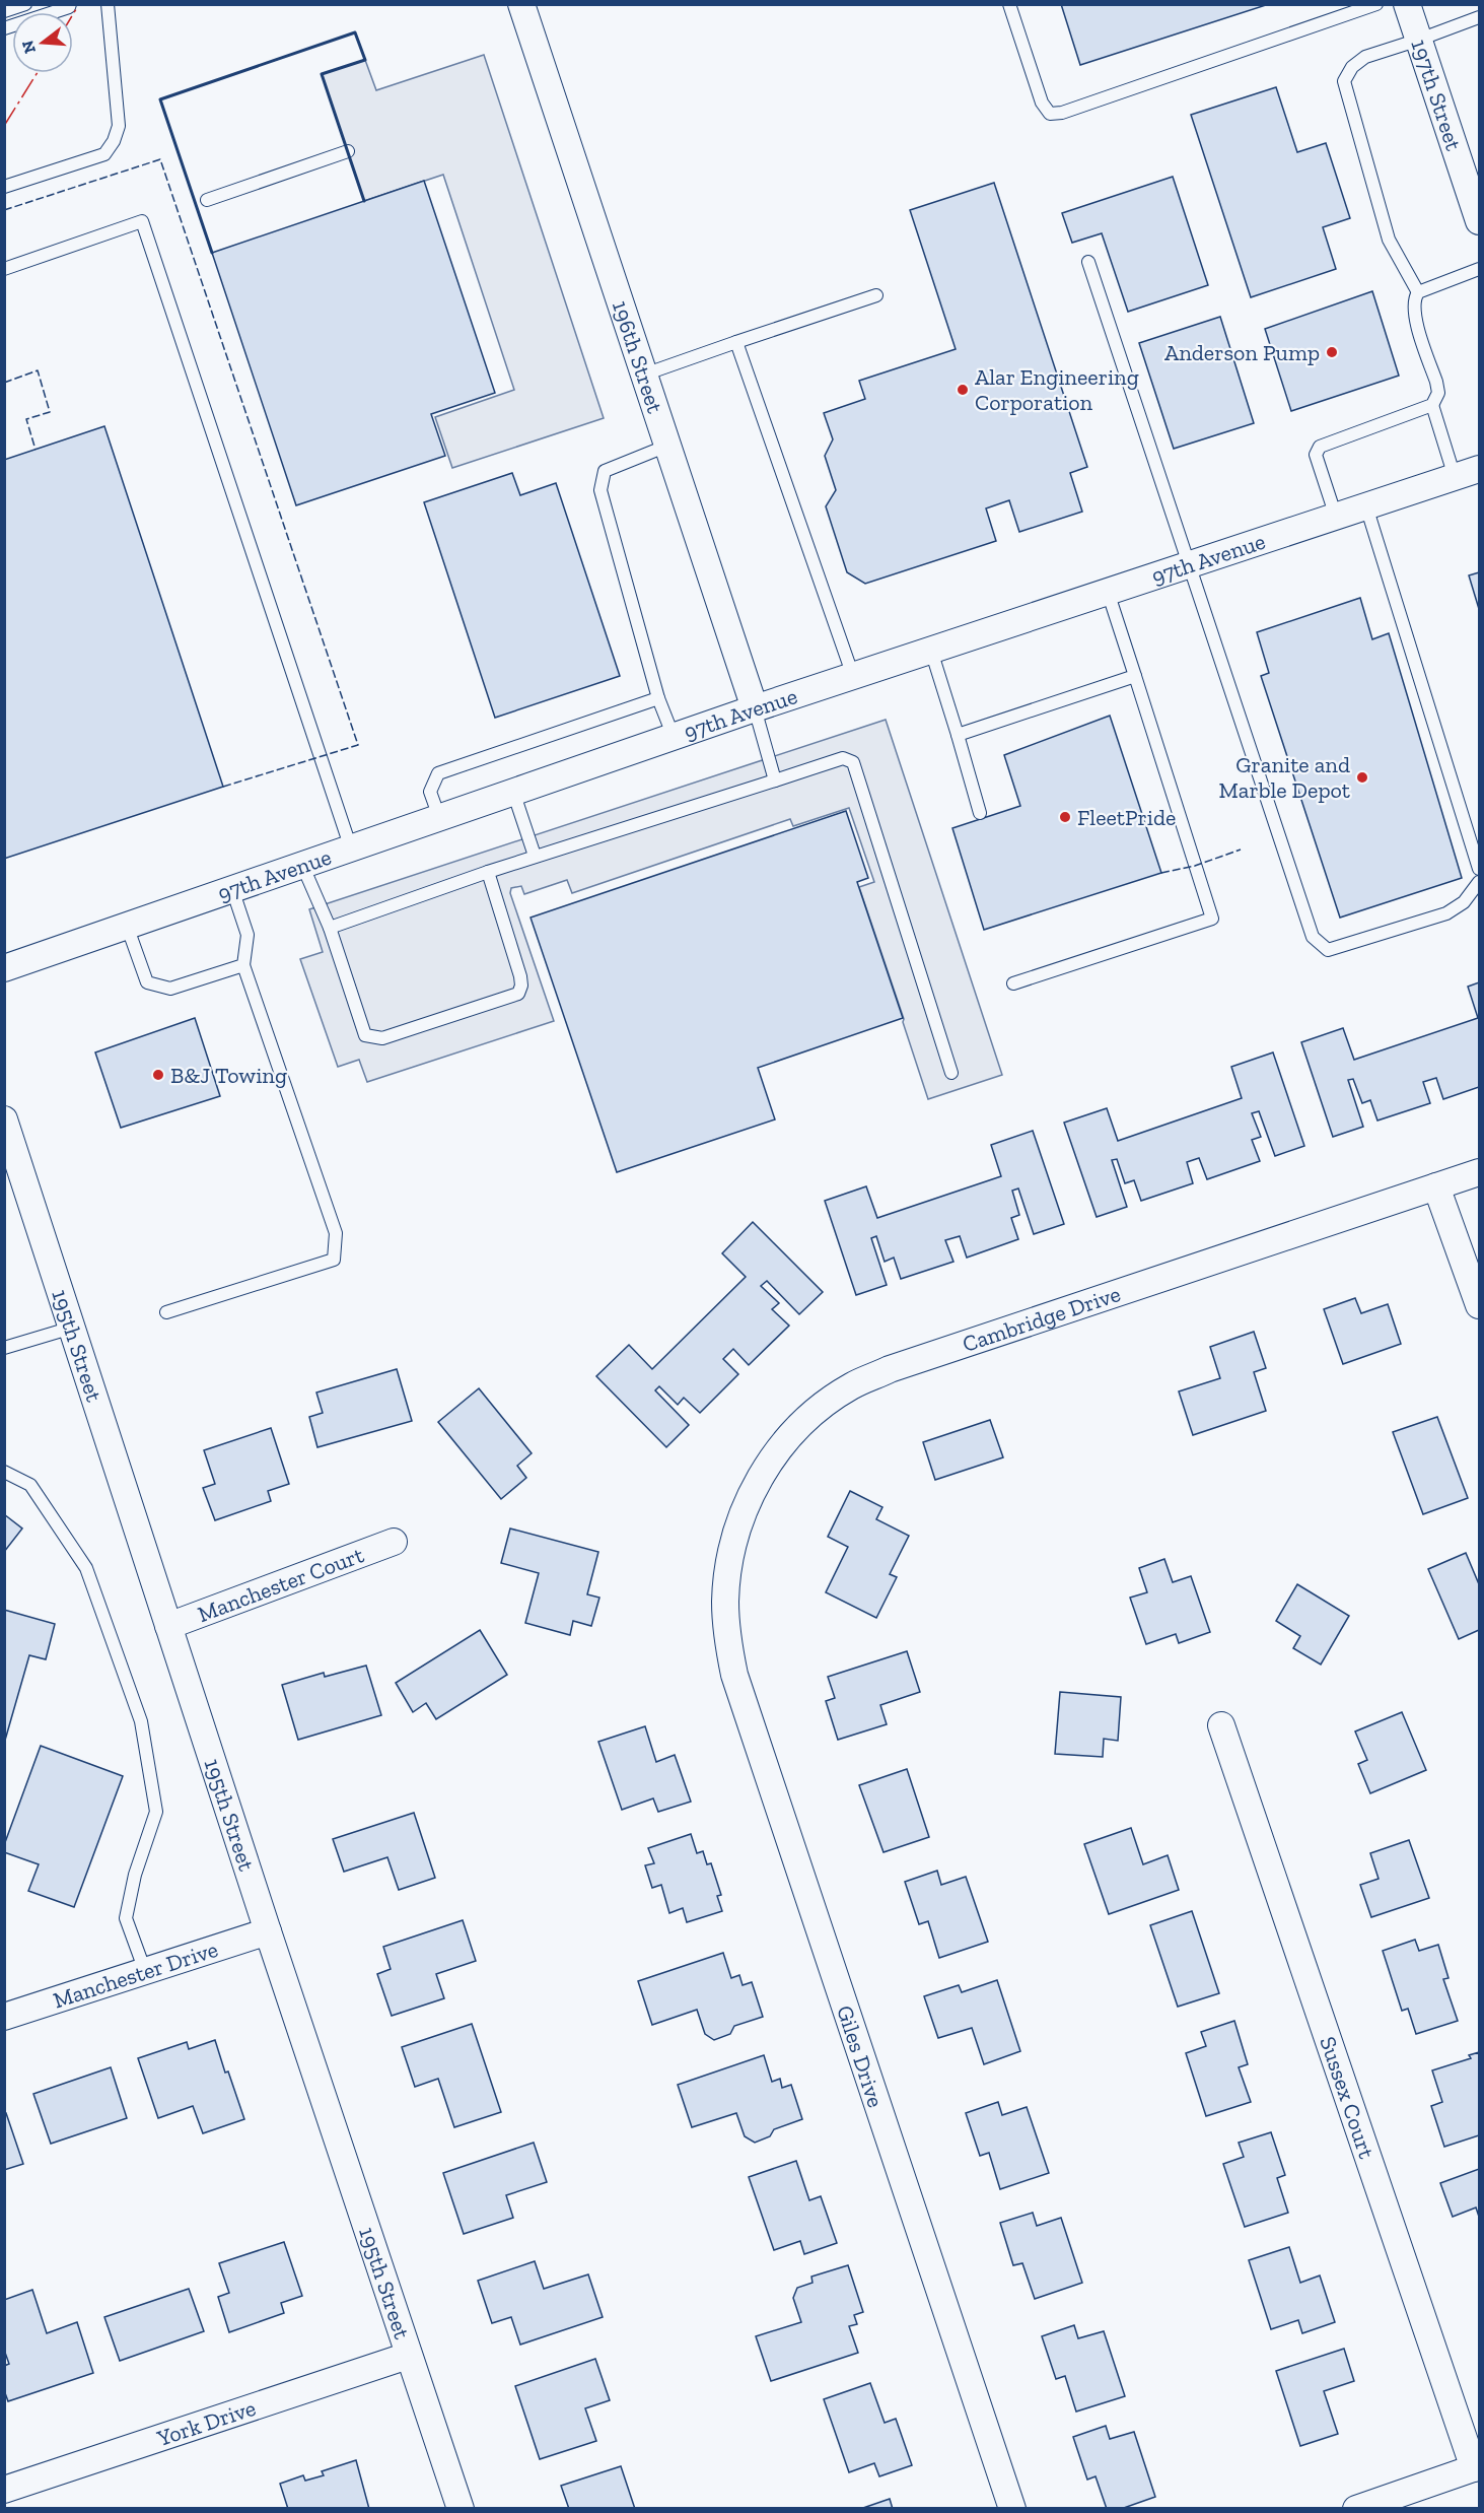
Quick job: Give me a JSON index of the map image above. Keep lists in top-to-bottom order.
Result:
{
  "streets": {
    "street": [
      "197th Street",
      "196th Street",
      "97th Avenue",
      "Cambridge Drive",
      "195th Street",
      "Manchester Court",
      "Manchester Drive",
      "Giles Drive",
      "Sussex Court",
      "York Drive"
    ]
  },
  "crossings": [
    ["196th Street", "97th Avenue"],
    ["Cambridge Drive", "Giles Drive"],
    ["195th Street", "Manchester Court"],
    ["195th Street", "Manchester Drive"],
    ["195th Street", "York Drive"]
  ],
  "places": [
    "Anderson Pump",
    "Alar Engineering Corporation",
    "Granite and Marble Depot",
    "FleetPride",
    "B&J Towing"
  ],
  "north": "left"
}
